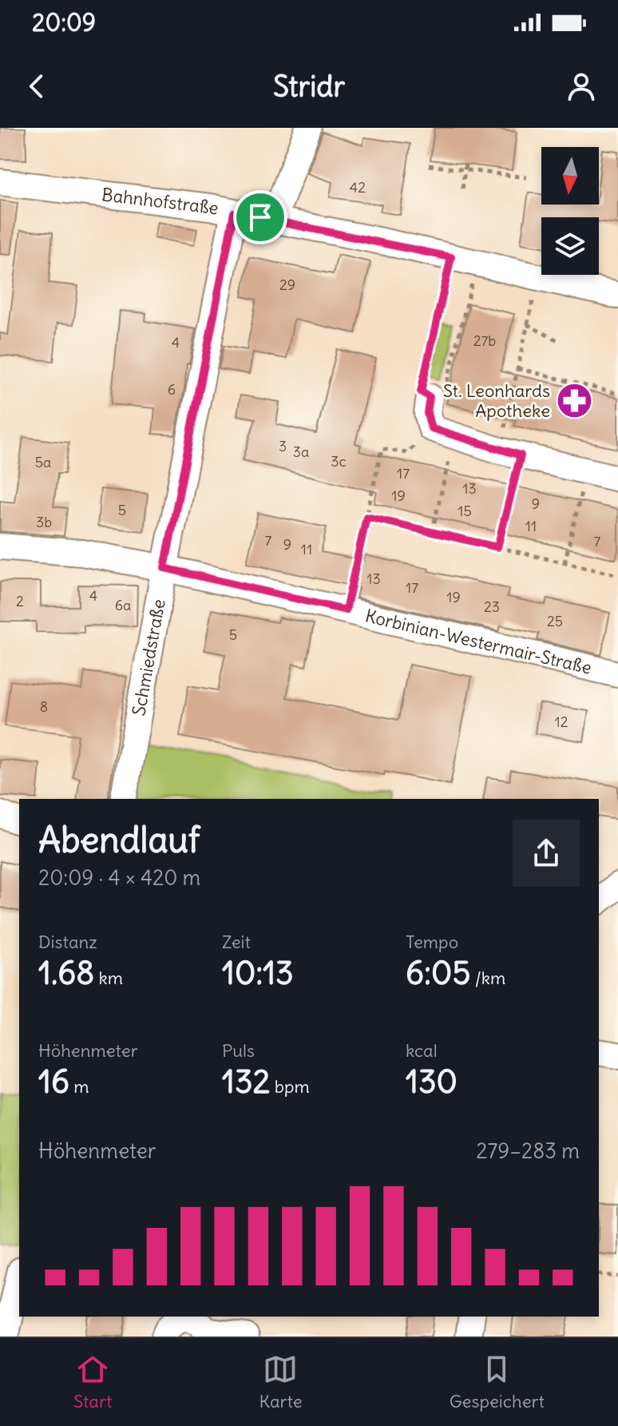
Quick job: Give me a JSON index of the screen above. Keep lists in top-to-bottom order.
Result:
{
  "streets": {
    "street": ["Bahnhofstraße", "Korbinian-Westermair-Straße", "Schmiedstraße"]
  },
  "crossings": [
    ["Bahnhofstraße", "Schmiedstraße"],
    ["Korbinian-Westermair-Straße", "Schmiedstraße"]
  ],
  "places": {
    "pharmacy": ["St. Leonhards Apotheke"]
  },
  "house_numbers": [
    "42",
    "29",
    "27b",
    "4",
    "6",
    "3",
    "3a",
    "3c",
    "5a",
    "17",
    "13",
    "19",
    "9",
    "5",
    "15",
    "3b",
    "11",
    "7",
    "7",
    "9",
    "11",
    "13",
    "17",
    "4",
    "19",
    "2",
    "6a",
    "23",
    "25",
    "5",
    "8",
    "12"
  ],
  "north": "bottom",
  "page": {
    "status": "20:09",
    "header": "Stridr",
    "heading": ["Abendlauf", "20:09 · 4 × 420 m"],
    "stats": [
      ["Distanz", "1.68 km"],
      ["Zeit", "10:13"],
      ["Tempo", "6:05 /km"],
      ["Höhenmeter", "16 m"],
      ["Puls", "132 bpm"],
      ["kcal", "130"]
    ],
    "chart": ["Höhenmeter", "279–283 m"],
    "tabs": ["Start", "Karte", "Gespeichert"]
  }
}
